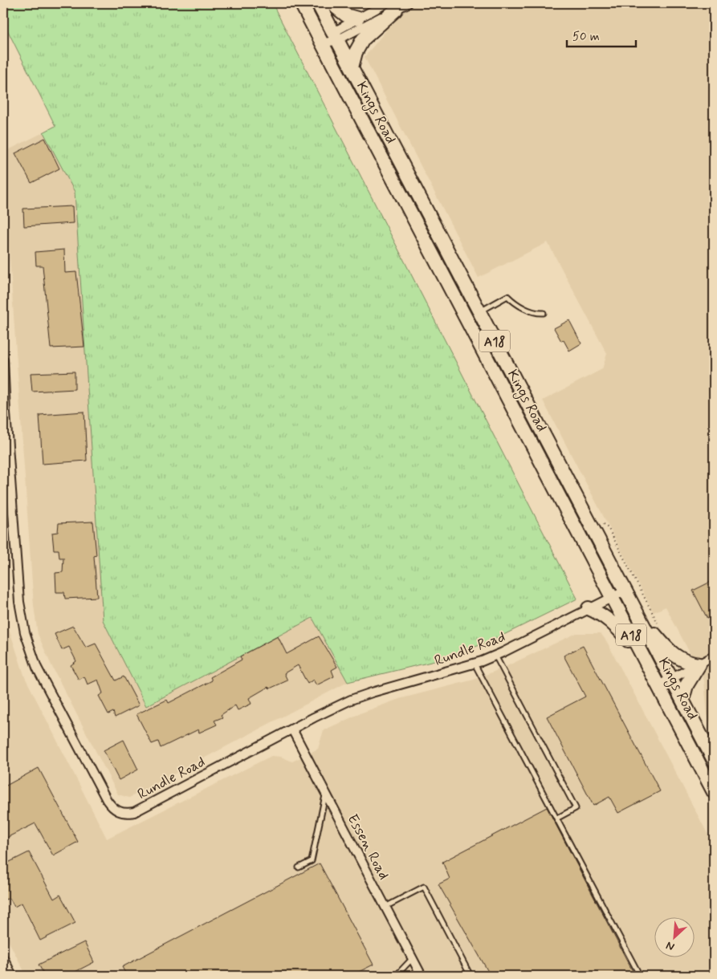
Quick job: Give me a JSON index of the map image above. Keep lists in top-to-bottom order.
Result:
{
  "streets": {
    "main road": ["Kings Road", "A18"],
    "street": ["Rundle Road", "Essen Road"]
  },
  "crossings": [
    ["Kings Road", "Rundle Road"],
    ["Rundle Road", "Essen Road"]
  ],
  "scale_bar": "50 m",
  "north": "bottom left"
}
